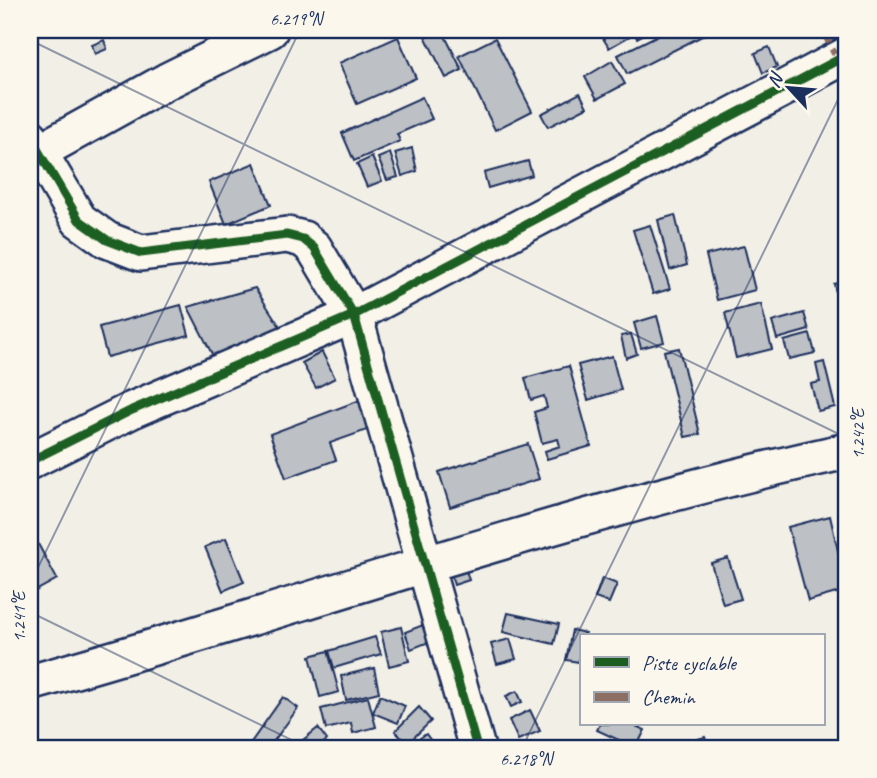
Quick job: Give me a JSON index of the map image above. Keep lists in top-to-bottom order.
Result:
{
  "legend": ["Piste cyclable", "Chemin"],
  "north": "top left",
  "coordinates": [
    "6.219°N",
    "1.242°E",
    "1.241°E",
    "6.218°N"
  ]
}
